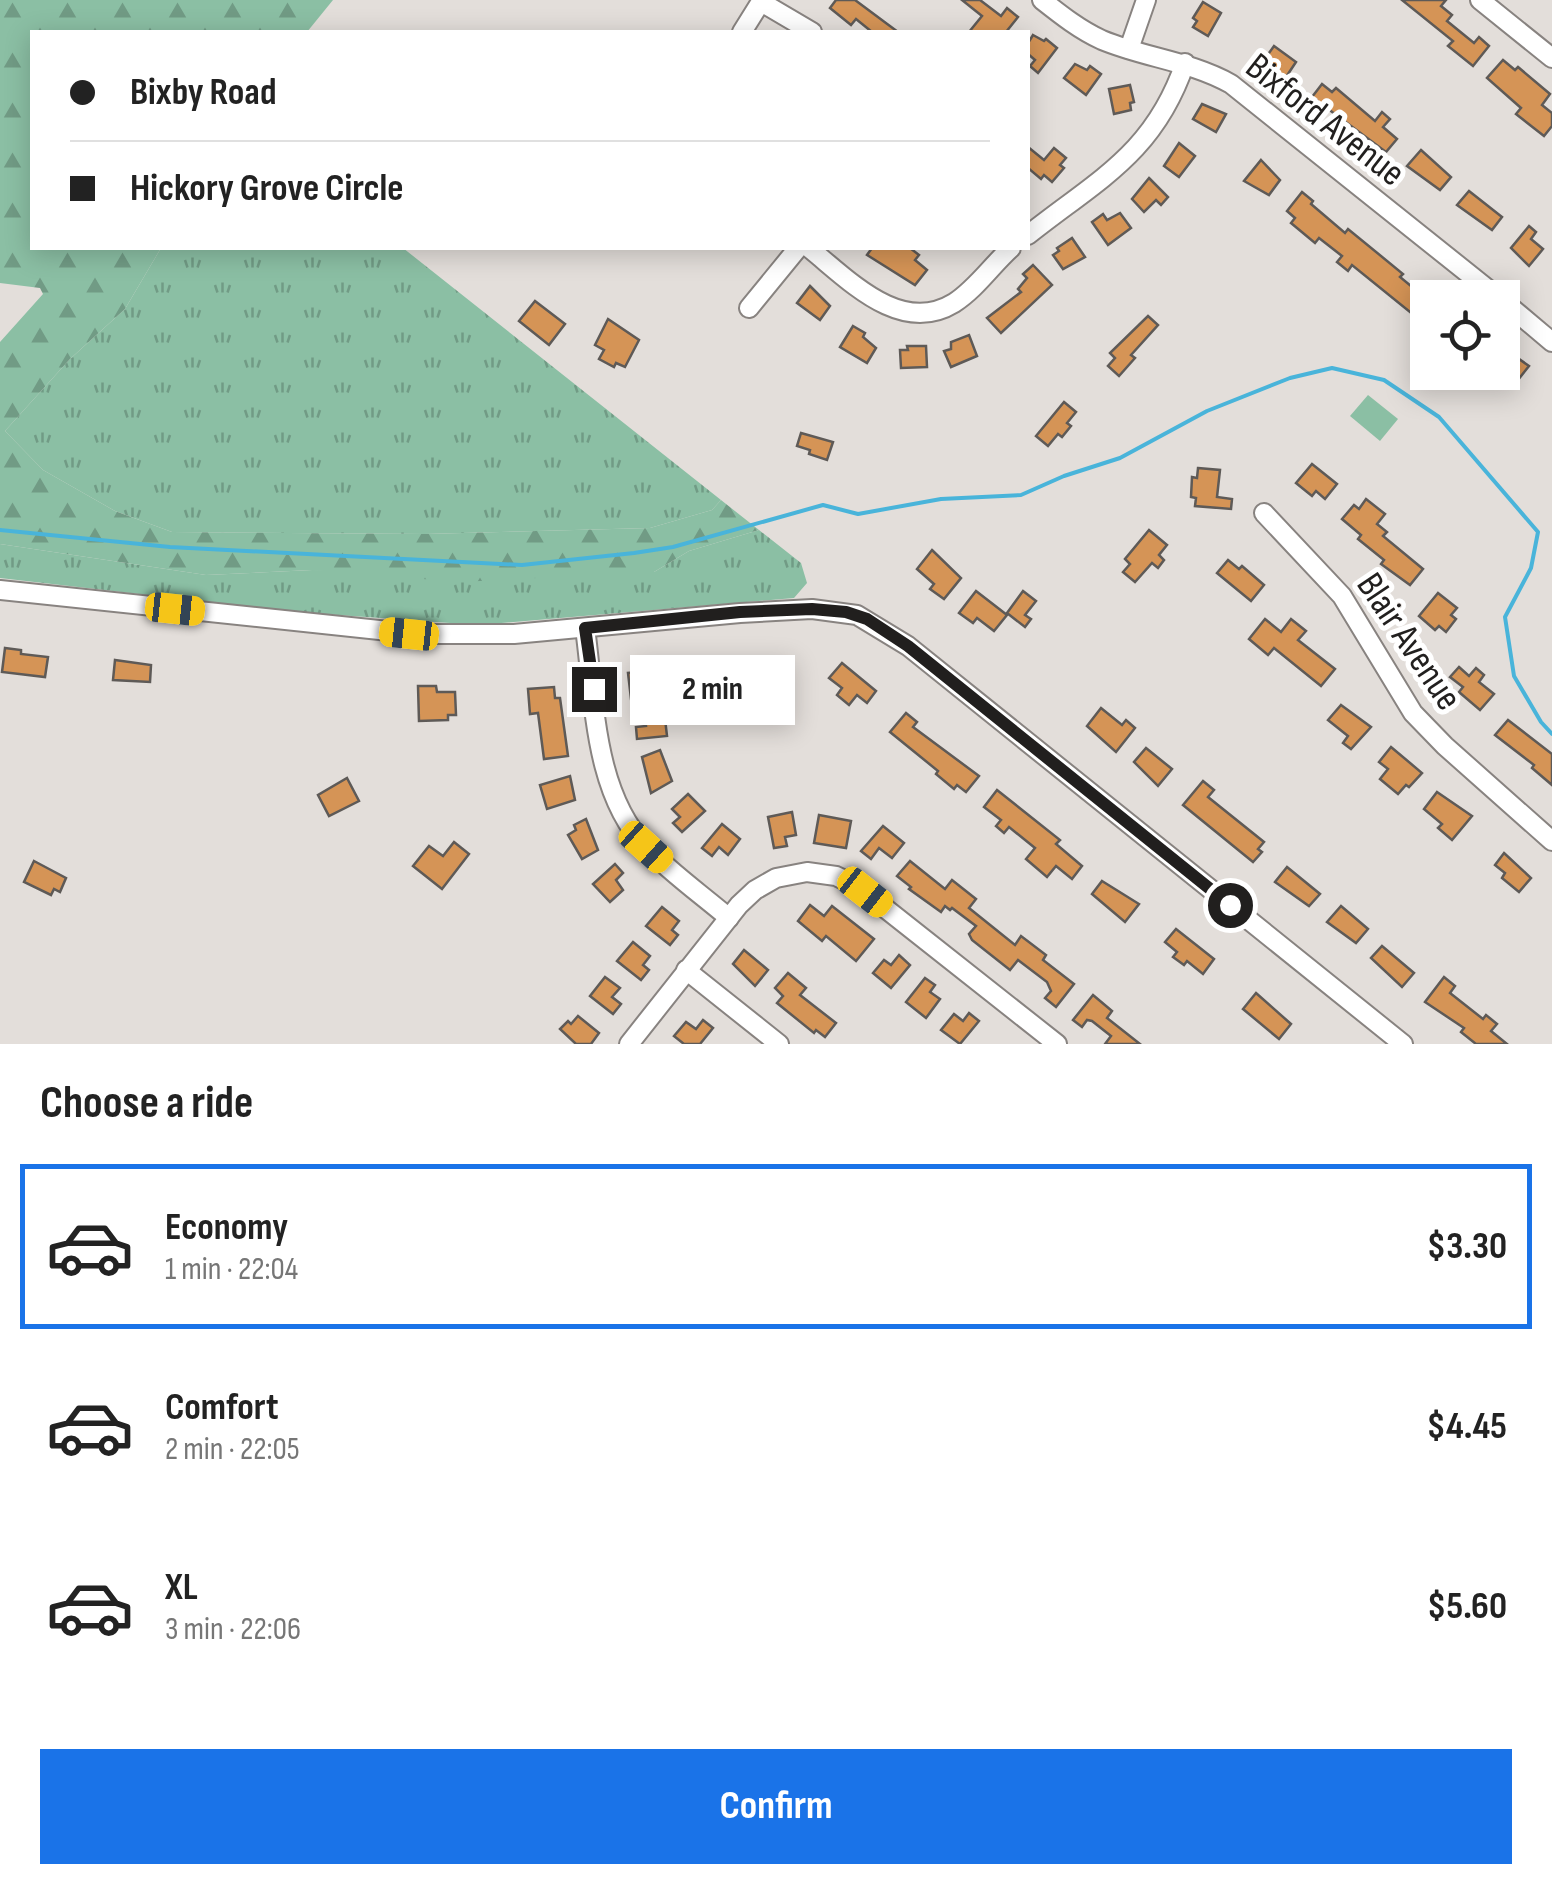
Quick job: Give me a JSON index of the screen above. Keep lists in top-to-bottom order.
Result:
{
  "streets": {
    "street": ["Bixford Avenue", "Blair Avenue"]
  },
  "page": {
    "banner": ["Bixby Road", "Hickory Grove Circle"],
    "bubble": "2 min",
    "heading": "Choose a ride",
    "list": [
      {
        "name": "Economy",
        "note": "1 min · 22:04",
        "value": "$3.30"
      },
      {
        "name": "Comfort",
        "note": "2 min · 22:05",
        "value": "$4.45"
      },
      {
        "name": "XL",
        "note": "3 min · 22:06",
        "value": "$5.60"
      }
    ],
    "buttons": "Confirm"
  }
}
